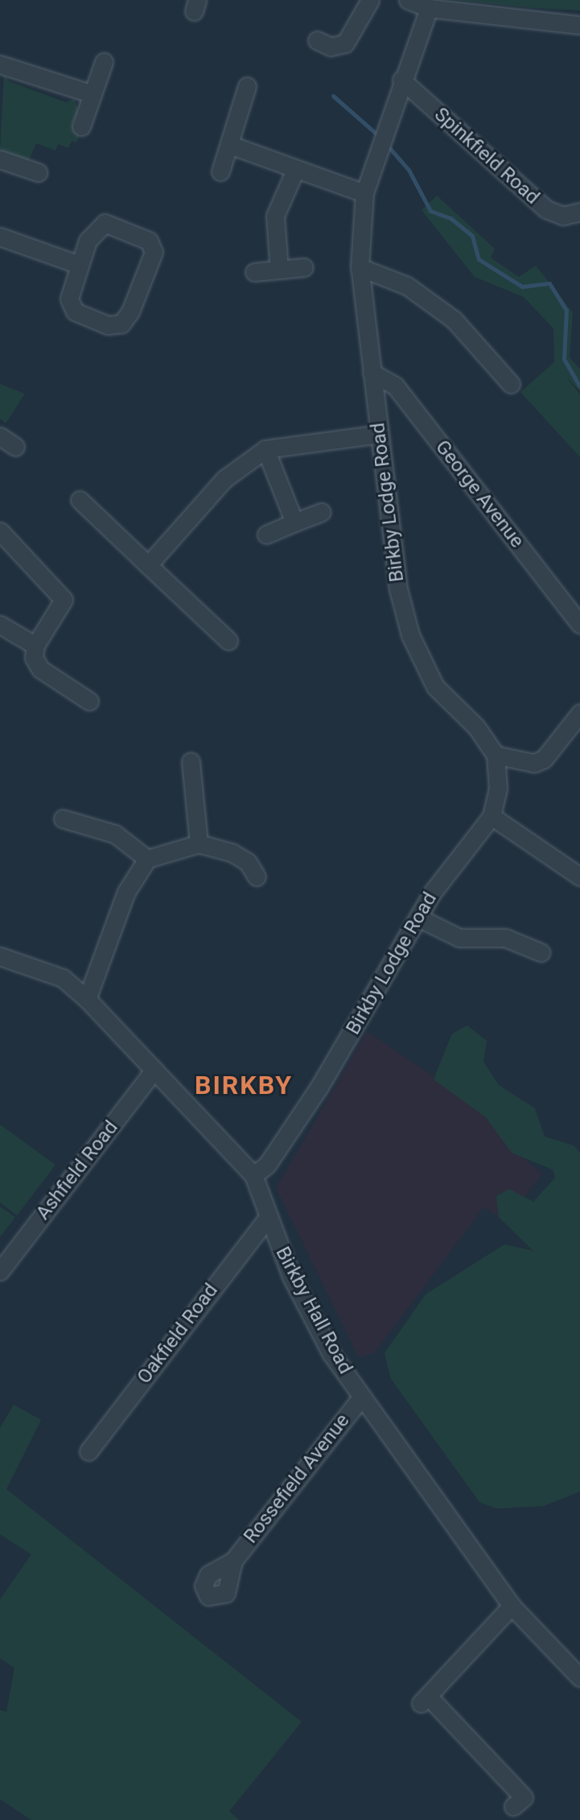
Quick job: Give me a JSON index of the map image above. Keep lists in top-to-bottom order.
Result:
{
  "streets": {
    "street": [
      "Spinkfield Road",
      "George Avenue",
      "Birkby Lodge Road",
      "Ashfield Road",
      "Birkby Hall Road",
      "Oakfield Road",
      "Rossefield Avenue"
    ]
  },
  "crossings": [
    ["Spinkfield Road", "Birkby Lodge Road"],
    ["George Avenue", "Birkby Lodge Road"],
    ["Birkby Lodge Road", "Birkby Hall Road"],
    ["Ashfield Road", "Birkby Hall Road"],
    ["Birkby Hall Road", "Oakfield Road"],
    ["Birkby Hall Road", "Rossefield Avenue"]
  ],
  "districts": ["BIRKBY"]
}
